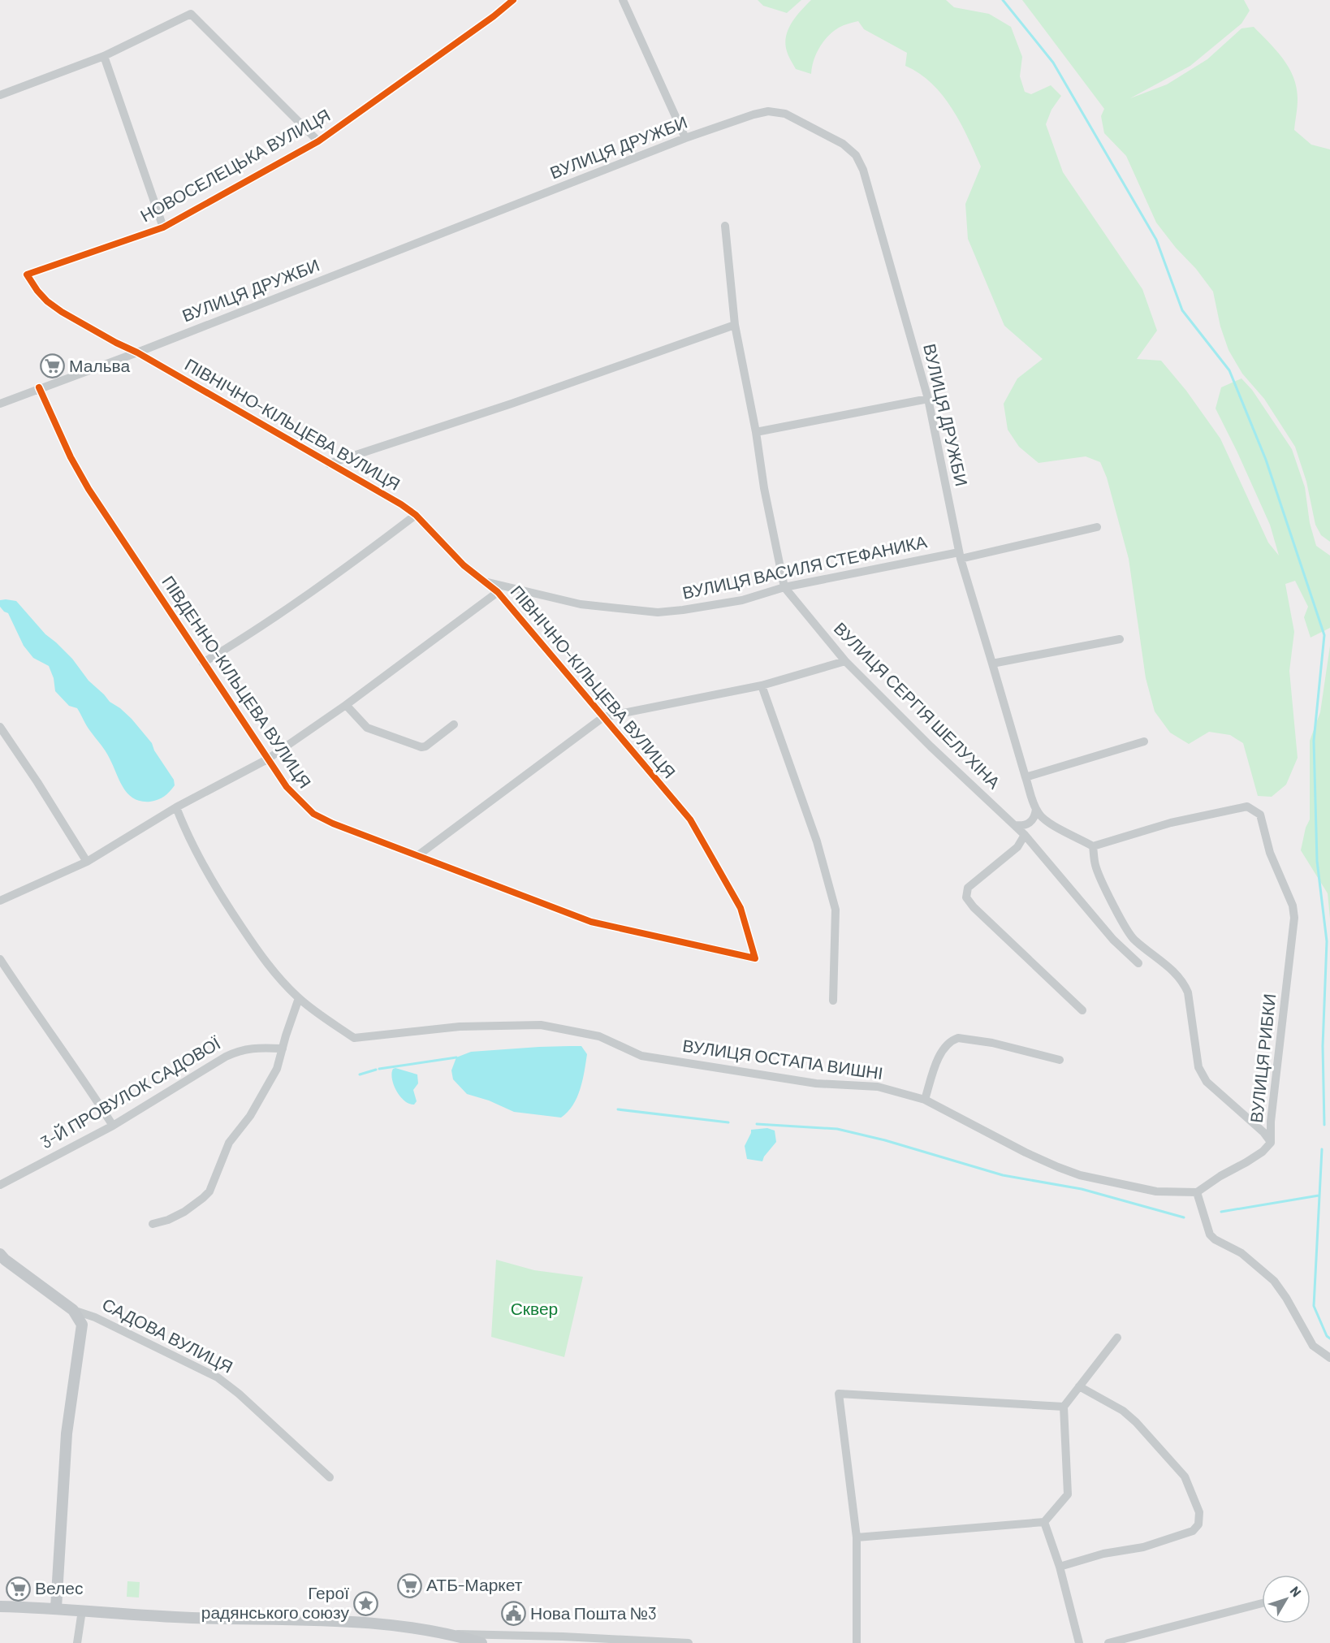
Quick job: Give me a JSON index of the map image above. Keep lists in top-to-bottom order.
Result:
{
  "streets": {
    "main road": ["САДОВА ВУЛИЦЯ"],
    "street": [
      "ВУЛИЦЯ ДРУЖБИ",
      "НОВОСЕЛЕЦЬКА ВУЛИЦЯ",
      "ПІВНІЧНО-КІЛЬЦЕВА ВУЛИЦЯ",
      "ВУЛИЦЯ ВАСИЛЯ СТЕФАНИКА",
      "ПІВДЕННО-КІЛЬЦЕВА ВУЛИЦЯ",
      "ВУЛИЦЯ СЕРГІЯ ШЕЛУХІНА",
      "ВУЛИЦЯ РИБКИ",
      "ВУЛИЦЯ ОСТАПА ВИШНІ",
      "3-Й ПРОВУЛОК САДОВОЇ"
    ]
  },
  "crossings": [
    ["ВУЛИЦЯ ДРУЖБИ", "ПІВНІЧНО-КІЛЬЦЕВА ВУЛИЦЯ"],
    ["ВУЛИЦЯ ДРУЖБИ", "ВУЛИЦЯ ВАСИЛЯ СТЕФАНИКА"],
    ["ВУЛИЦЯ ДРУЖБИ", "ПІВДЕННО-КІЛЬЦЕВА ВУЛИЦЯ"],
    ["ВУЛИЦЯ ДРУЖБИ", "ВУЛИЦЯ РИБКИ"],
    ["НОВОСЕЛЕЦЬКА ВУЛИЦЯ", "ПІВНІЧНО-КІЛЬЦЕВА ВУЛИЦЯ"],
    ["ПІВНІЧНО-КІЛЬЦЕВА ВУЛИЦЯ", "ВУЛИЦЯ ВАСИЛЯ СТЕФАНИКА"],
    ["ПІВНІЧНО-КІЛЬЦЕВА ВУЛИЦЯ", "ПІВДЕННО-КІЛЬЦЕВА ВУЛИЦЯ"],
    ["ВУЛИЦЯ ВАСИЛЯ СТЕФАНИКА", "ВУЛИЦЯ СЕРГІЯ ШЕЛУХІНА"]
  ],
  "parks": ["Сквер"],
  "places": {
    "supermarket": ["Мальва", "АТБ-Маркет", "Велес"],
    "place": ["Герої радянського союзу"],
    "public building": ["Нова Пошта №3"]
  },
  "north": "top right"
}
